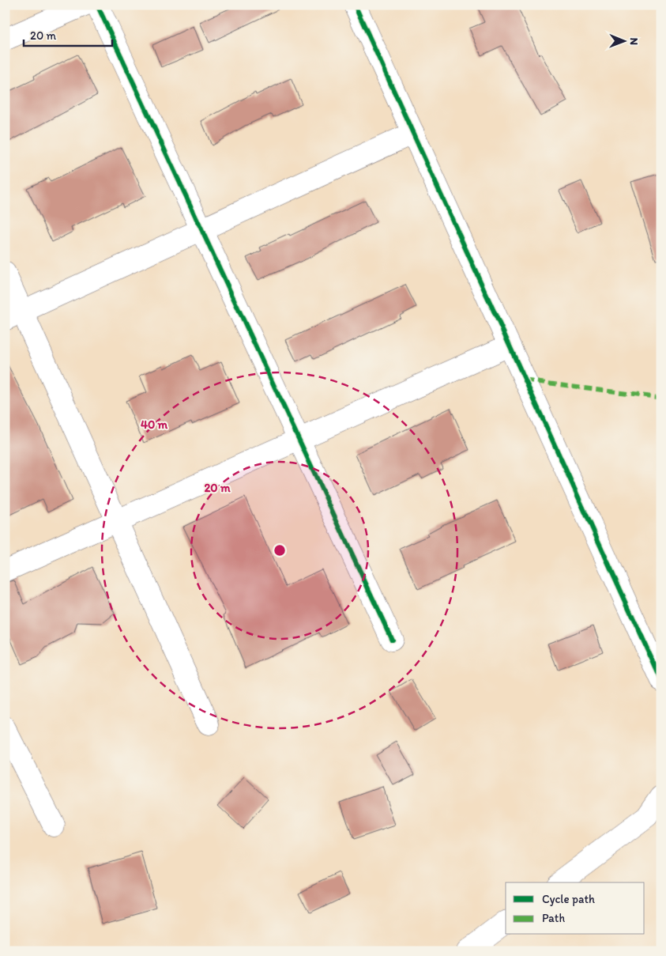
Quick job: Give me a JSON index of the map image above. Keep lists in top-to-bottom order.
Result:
{
  "legend": ["Cycle path", "Path"],
  "scale_bar": "20 m",
  "north": "right",
  "rings": ["40 m", "20 m"]
}
